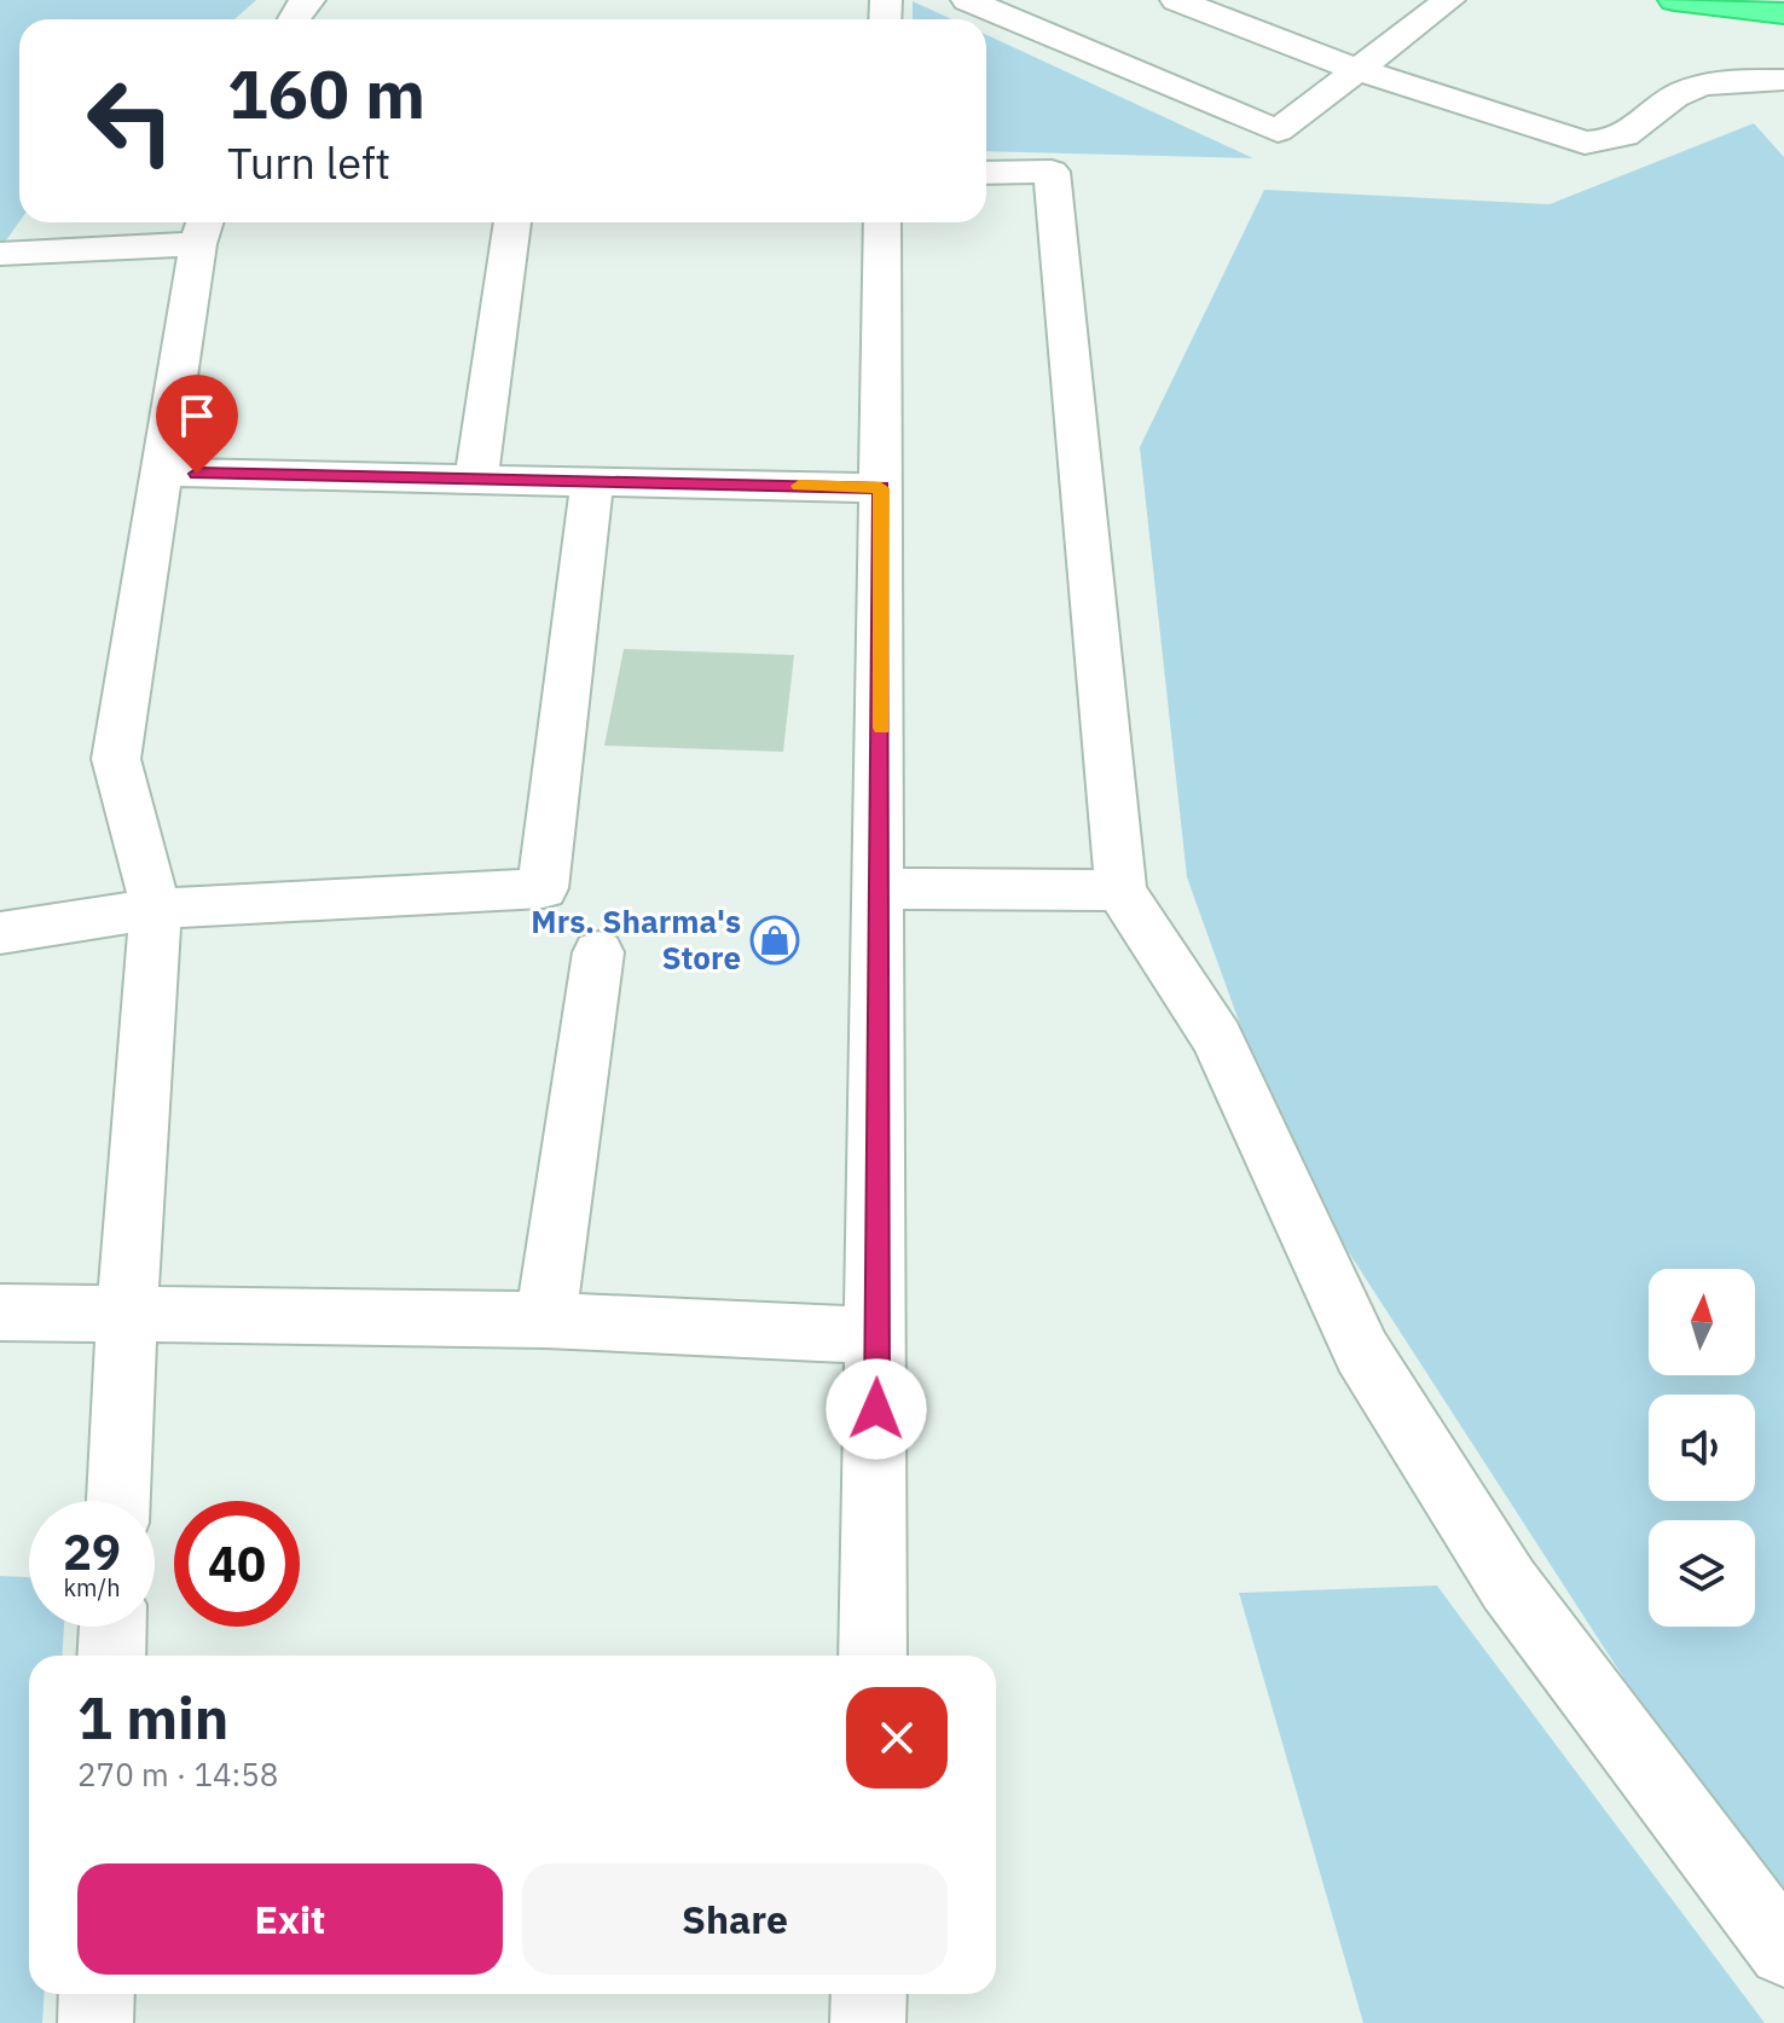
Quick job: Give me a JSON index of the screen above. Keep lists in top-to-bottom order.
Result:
{
  "places": {
    "shop": ["Mrs. Sharma's Store"]
  },
  "north": "top",
  "page": {
    "turn": ["160 m", "Turn left"],
    "speed": "29 km/h",
    "limit": "40",
    "heading": ["1 min", "270 m · 14:58"],
    "buttons": ["Exit", "Share"]
  }
}
